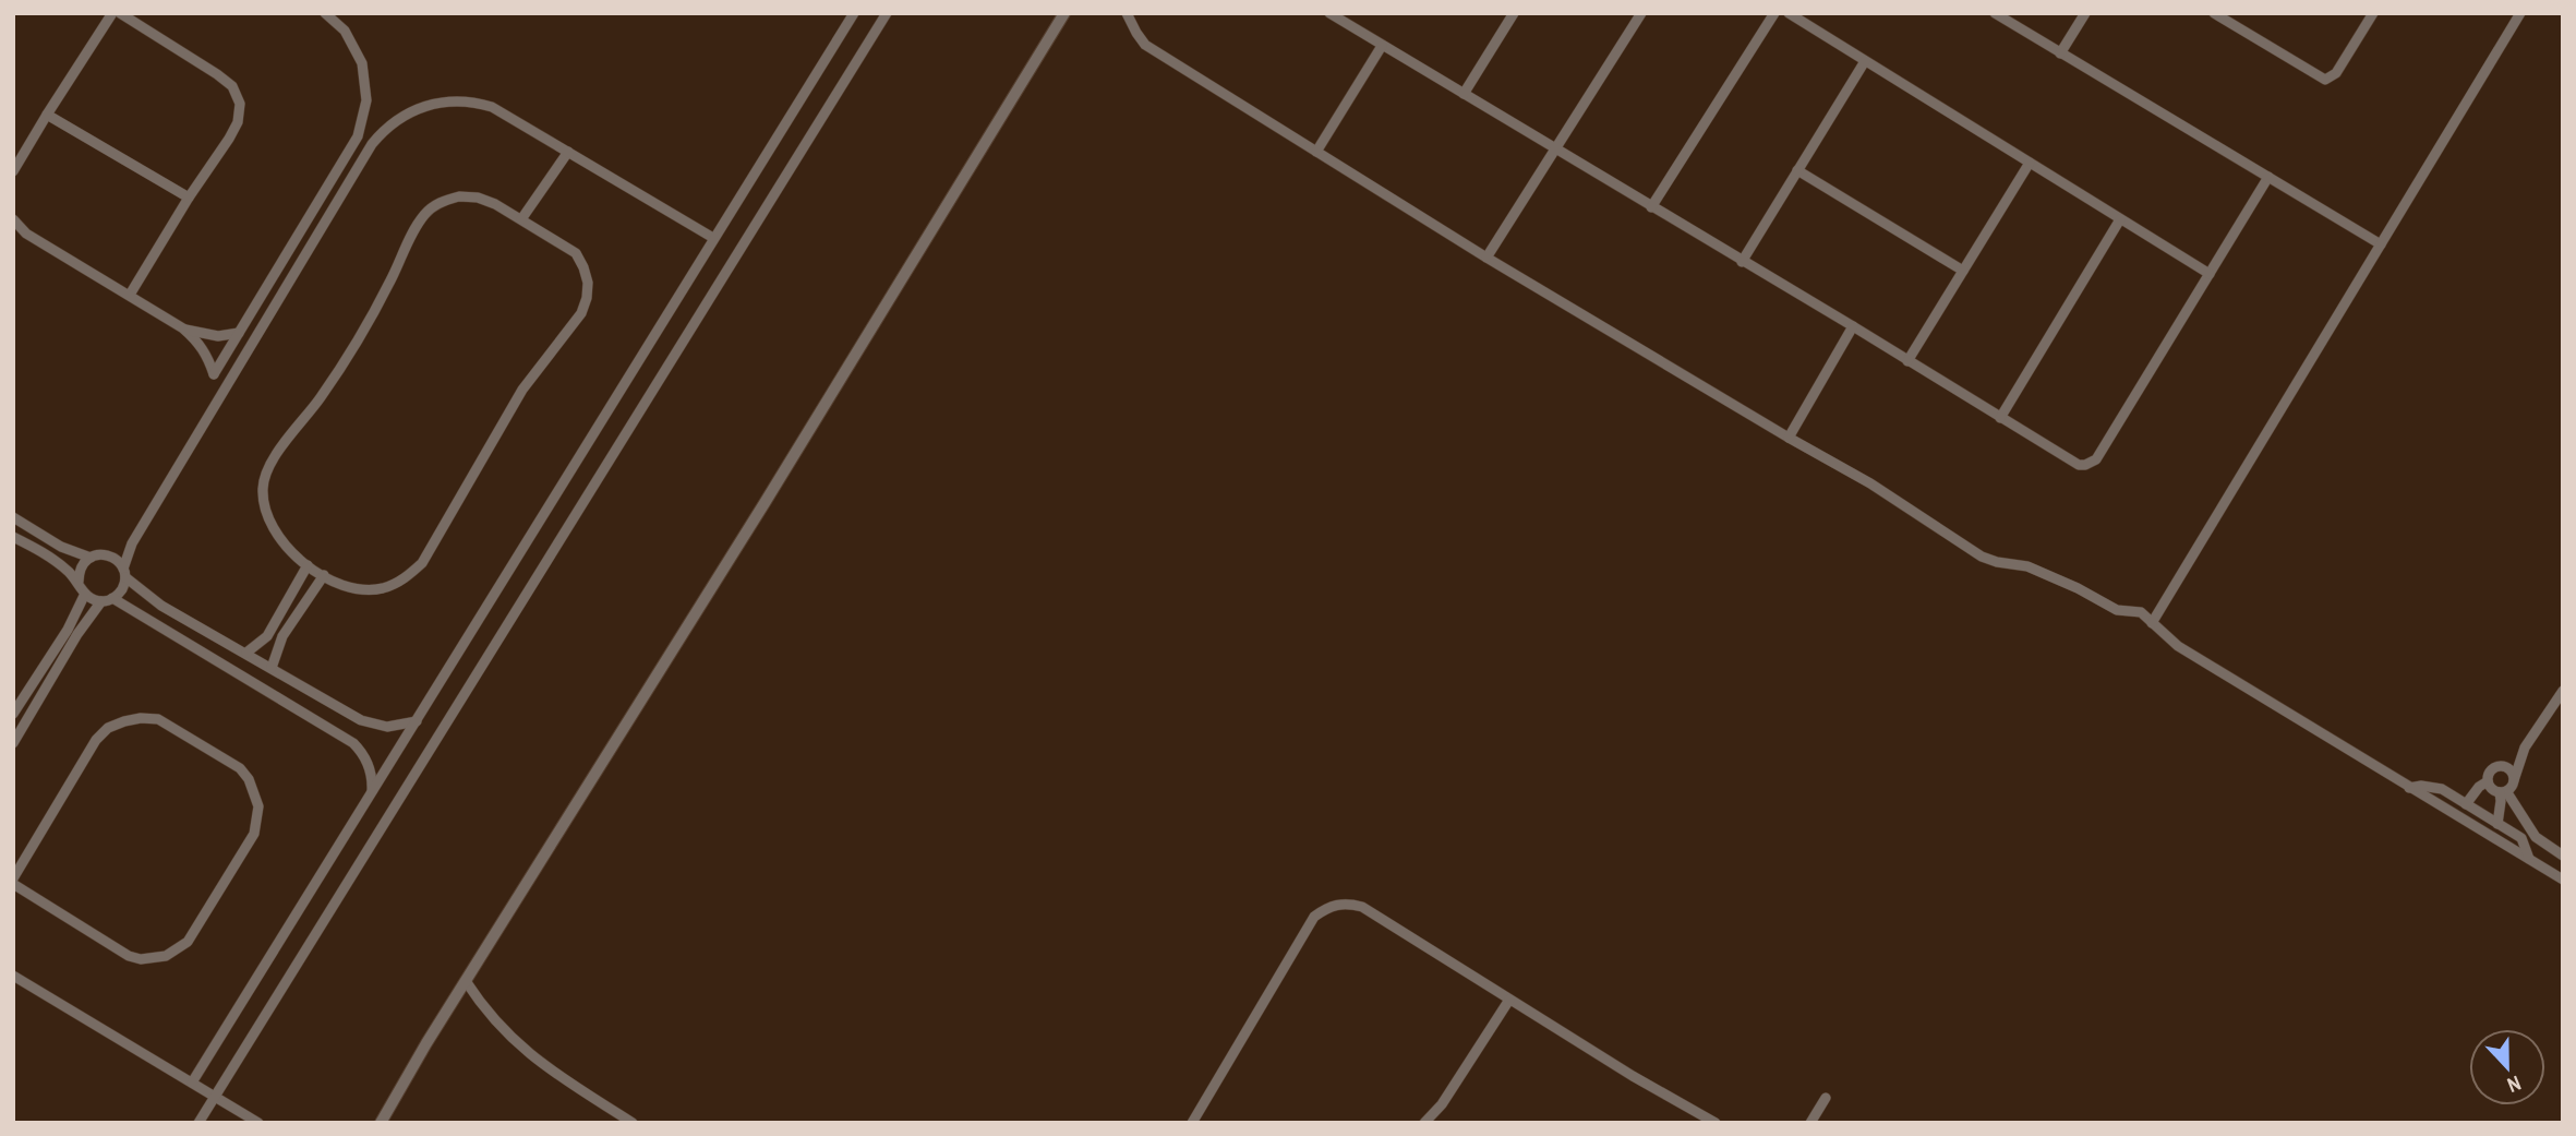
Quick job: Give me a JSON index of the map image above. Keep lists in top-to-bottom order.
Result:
{
  "north": "bottom"
}
